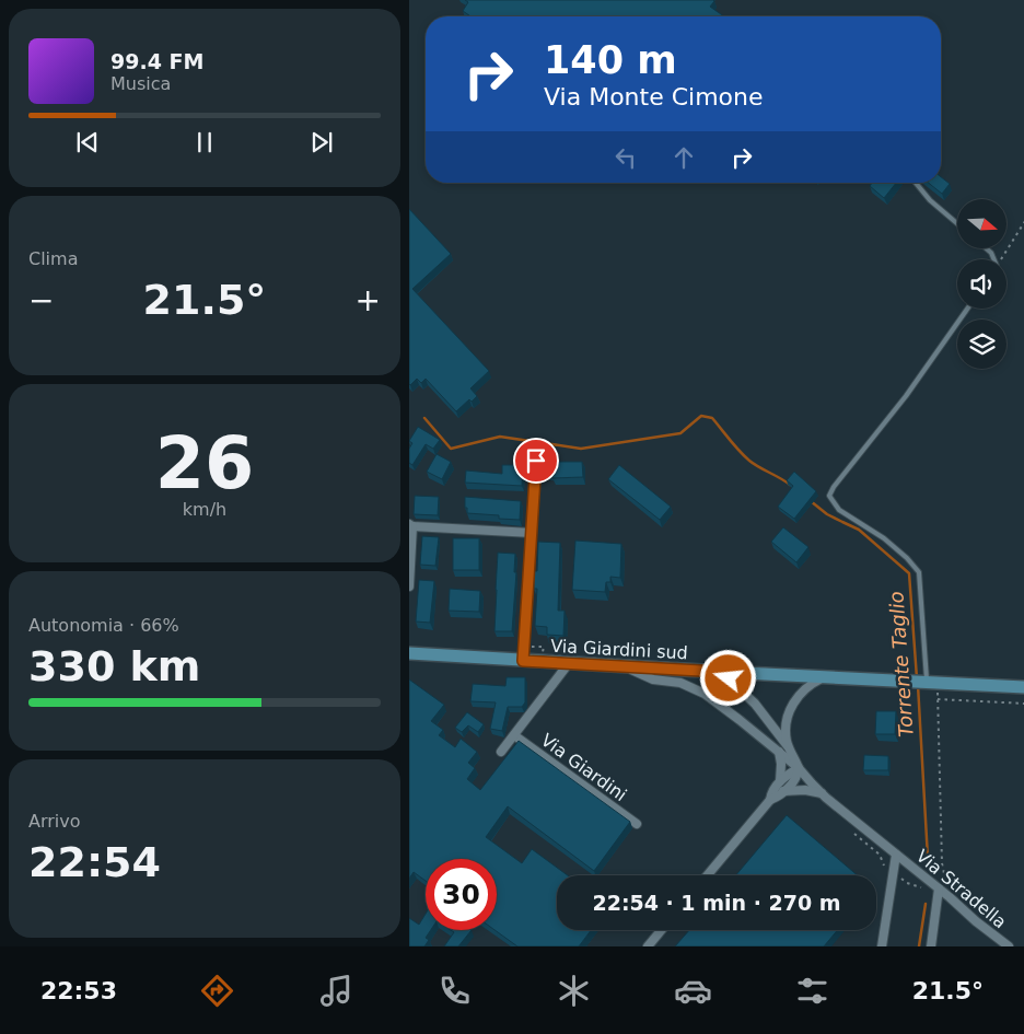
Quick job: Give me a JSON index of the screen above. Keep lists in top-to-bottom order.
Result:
{
  "streets": {
    "main road": ["Via Giardini sud"],
    "street": ["Via Giardini", "Via Stradella"]
  },
  "crossings": [
    ["Via Giardini sud", "Via Giardini"]
  ],
  "water": ["Torrente Taglio"],
  "north": "right",
  "page": {
    "turn": ["140 m", "Via Monte Cimone"],
    "song": ["99.4 FM", "Musica"],
    "tile": [
      "Clima",
      ["26", "km/h"],
      ["Autonomia · 66%", "330 km"],
      ["Arrivo", "22:54"]
    ],
    "heat": ["−", "21.5°", "+"],
    "limit": "30",
    "trip": "22:54 · 1 min · 270 m",
    "tabs": ["22:53", "21.5°"]
  }
}
